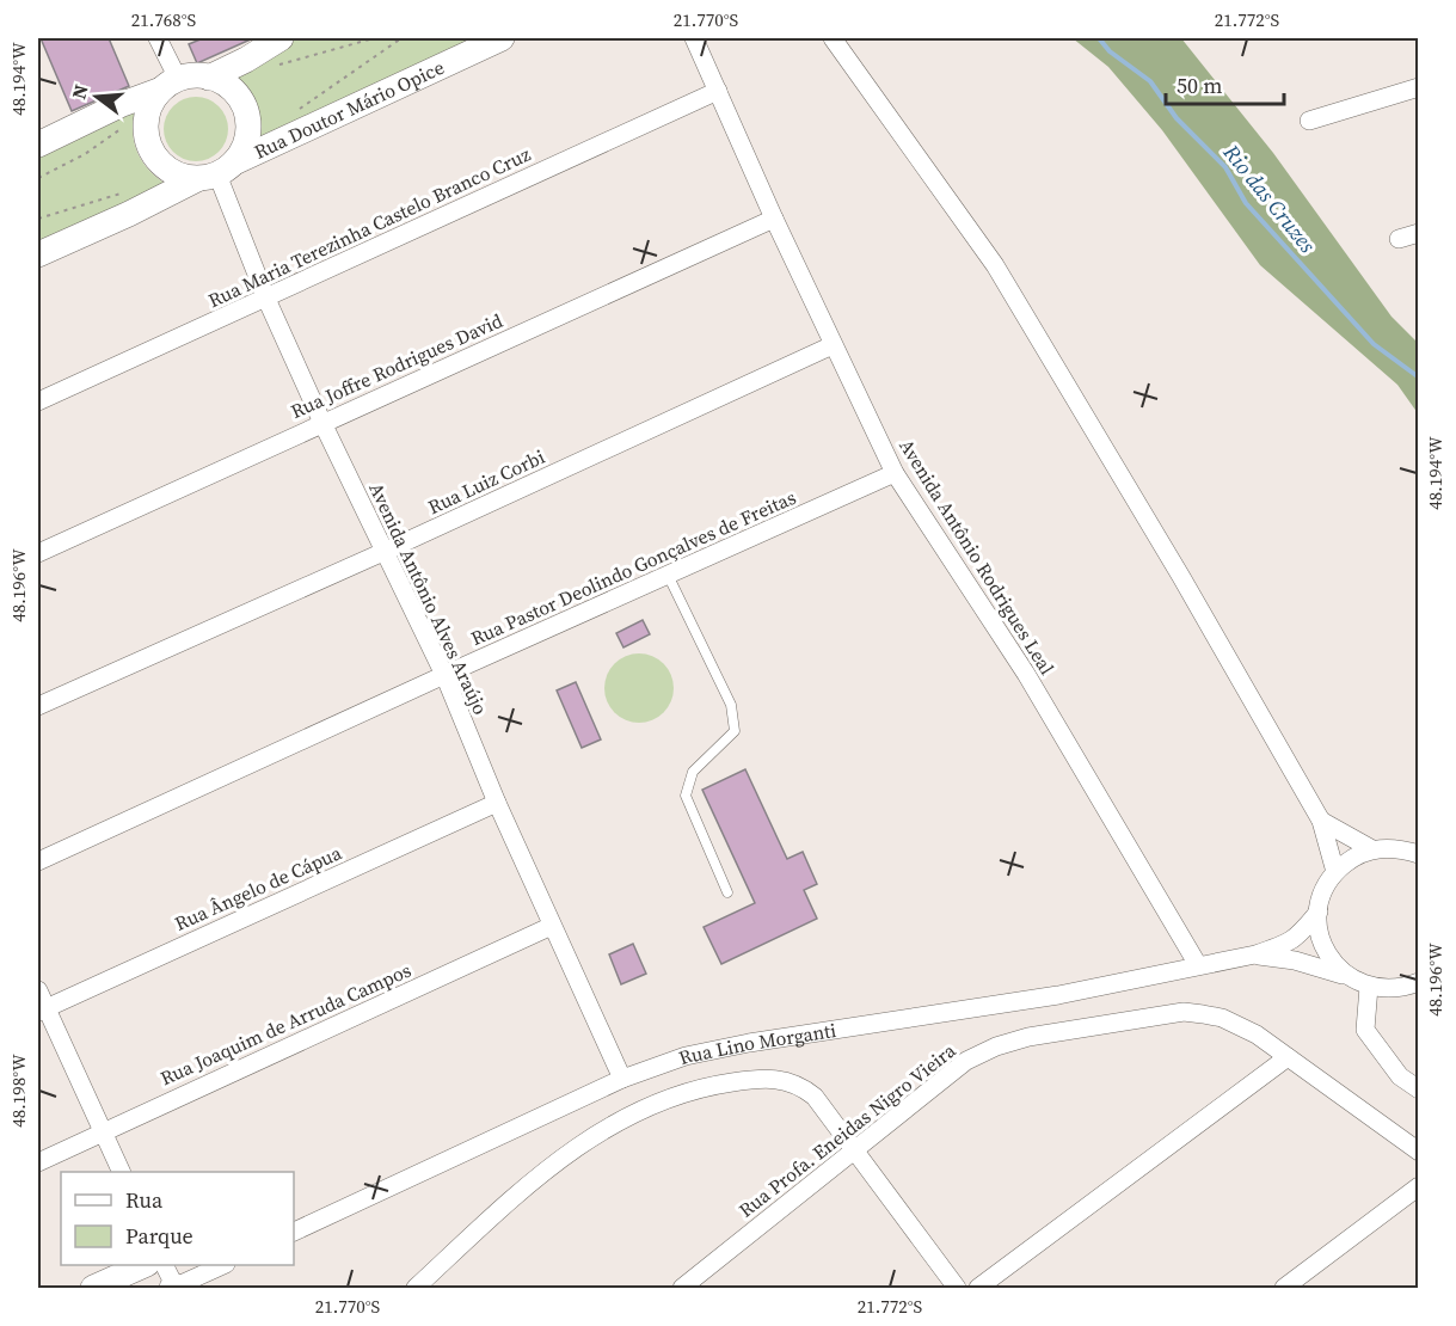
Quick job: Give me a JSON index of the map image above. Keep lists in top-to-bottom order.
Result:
{
  "streets": {
    "street": [
      "Rua Doutor Mário Opice",
      "Rua Maria Terezinha Castelo Branco Cruz",
      "Rua Joffre Rodrigues David",
      "Rua Luiz Corbi",
      "Avenida Antônio Rodrigues Leal",
      "Rua Pastor Deolindo Gonçalves de Freitas",
      "Avenida Antônio Alves Araújo",
      "Rua Ângelo de Cápua",
      "Rua Joaquim de Arruda Campos",
      "Rua Lino Morganti",
      "Rua Profa. Eneidas Nigro Vieira"
    ]
  },
  "crossings": [
    ["Rua Doutor Mário Opice", "Avenida Antônio Alves Araújo"],
    ["Rua Maria Terezinha Castelo Branco Cruz", "Avenida Antônio Rodrigues Leal"],
    ["Rua Maria Terezinha Castelo Branco Cruz", "Avenida Antônio Alves Araújo"],
    ["Rua Joffre Rodrigues David", "Avenida Antônio Rodrigues Leal"],
    ["Rua Joffre Rodrigues David", "Avenida Antônio Alves Araújo"],
    ["Rua Luiz Corbi", "Avenida Antônio Rodrigues Leal"],
    ["Rua Luiz Corbi", "Avenida Antônio Alves Araújo"],
    ["Avenida Antônio Rodrigues Leal", "Rua Pastor Deolindo Gonçalves de Freitas"],
    ["Avenida Antônio Rodrigues Leal", "Rua Lino Morganti"],
    ["Rua Pastor Deolindo Gonçalves de Freitas", "Avenida Antônio Alves Araújo"],
    ["Avenida Antônio Alves Araújo", "Rua Ângelo de Cápua"],
    ["Avenida Antônio Alves Araújo", "Rua Joaquim de Arruda Campos"],
    ["Avenida Antônio Alves Araújo", "Rua Lino Morganti"]
  ],
  "water": ["Rio das Cruzes"],
  "legend": ["Rua", "Parque"],
  "scale_bar": "50 m",
  "north": "left",
  "coordinates": [
    "21.768°S",
    "21.770°S",
    "21.772°S",
    "48.194°W",
    "48.196°W",
    "48.198°W"
  ]
}
